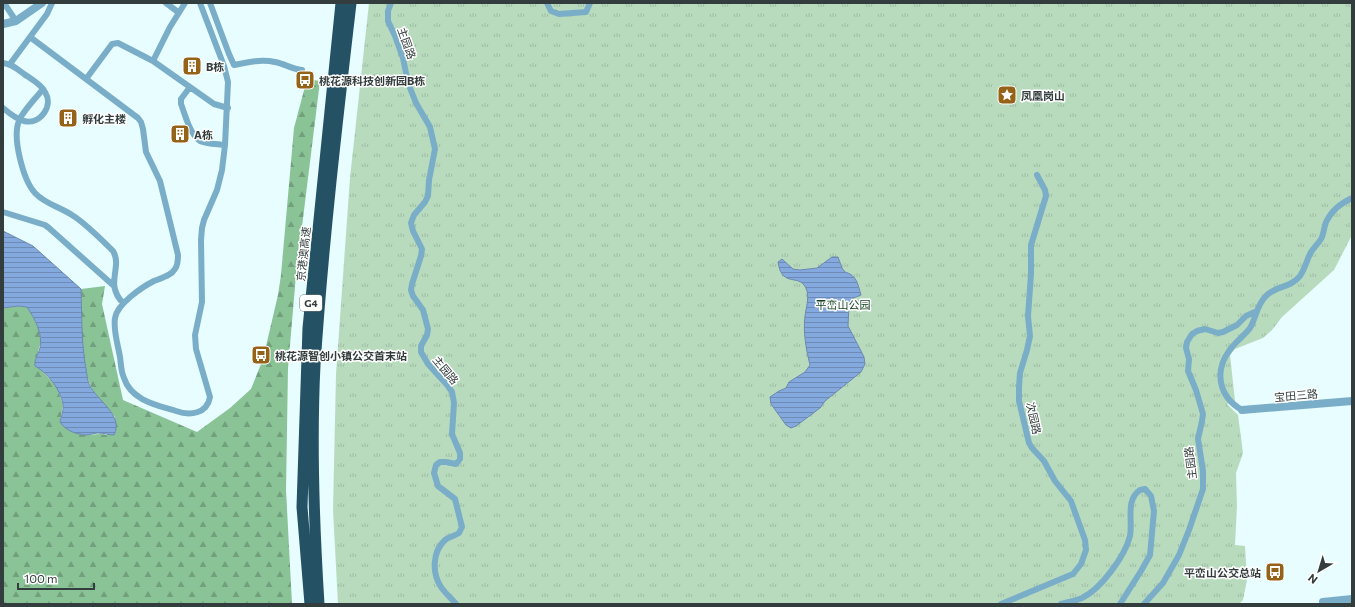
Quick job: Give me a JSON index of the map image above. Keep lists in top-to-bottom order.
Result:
{
  "streets": {
    "highway": ["京港澳高速", "G4"],
    "street": ["主园路", "宝田三路", "次园路"]
  },
  "crossings": [
    ["主园路", "宝田三路"]
  ],
  "parks": ["平峦山公园"],
  "places": {
    "building": ["B栋", "孵化主楼", "A栋"],
    "bus stop": ["桃花源科技创新园B栋", "桃花源智创小镇公交首末站", "平峦山公交总站"],
    "place": ["凤凰岗山"]
  },
  "scale_bar": "100 m",
  "north": "bottom left"
}
